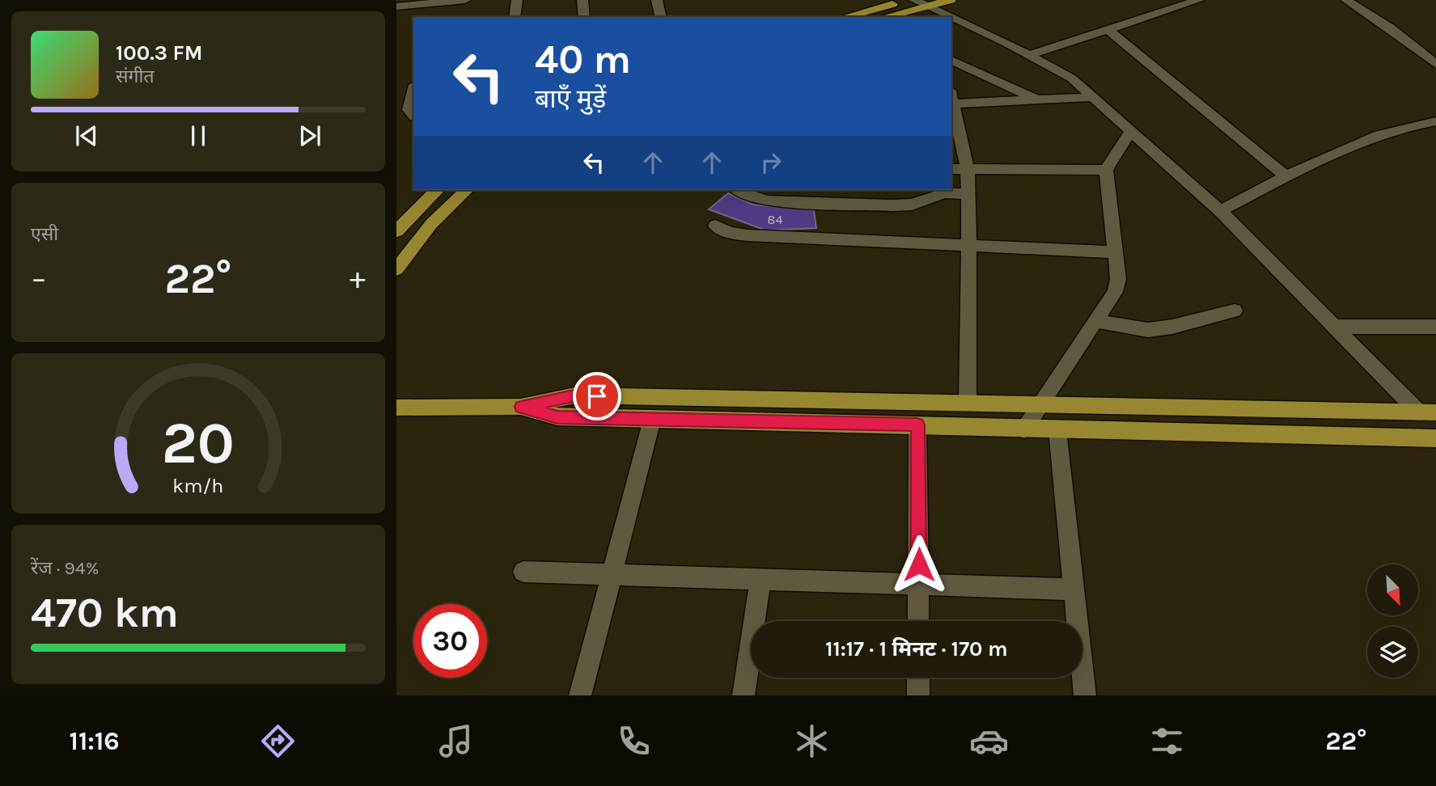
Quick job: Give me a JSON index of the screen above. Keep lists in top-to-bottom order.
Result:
{
  "house_numbers": ["84"],
  "north": "bottom right",
  "page": {
    "turn": ["40 m", "बाएँ मुड़ें"],
    "song": ["100.3 FM", "संगीत"],
    "tile": [
      "एसी",
      ["रेंज · 94%", "470 km"]
    ],
    "heat": ["−", "22°", "+"],
    "limit": "30",
    "trip": "11:17 · 1 मिनट · 170 m",
    "tabs": ["11:16", "22°"],
    "gauge": ["20", "km/h"]
  }
}
